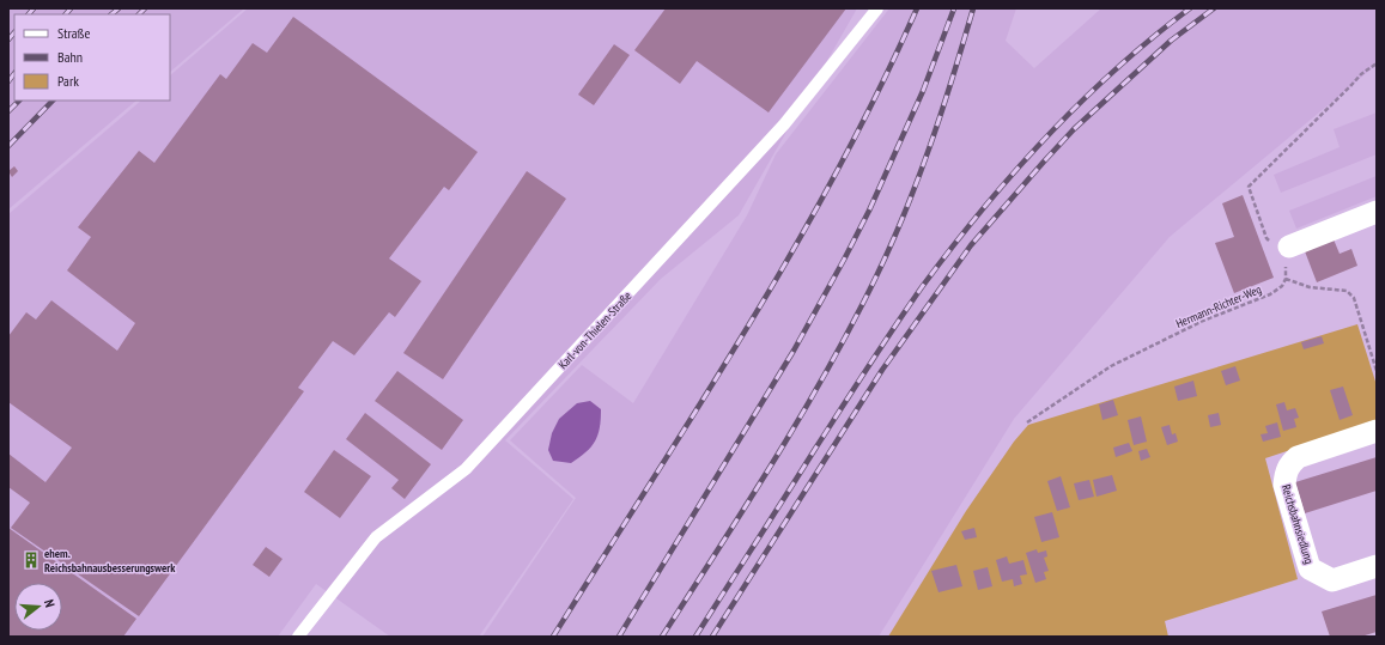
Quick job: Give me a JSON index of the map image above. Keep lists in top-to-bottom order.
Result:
{
  "streets": {
    "street": ["Reichsbahnsiedlung"],
    "lane": ["Karl-von-Thielen-Straße"],
    "path": ["Hermann-Richter-Weg"]
  },
  "places": {
    "building": ["ehem. Reichsbahnausbesserungswerk"]
  },
  "legend": ["Straße", "Bahn", "Park"],
  "north": "right"
}
